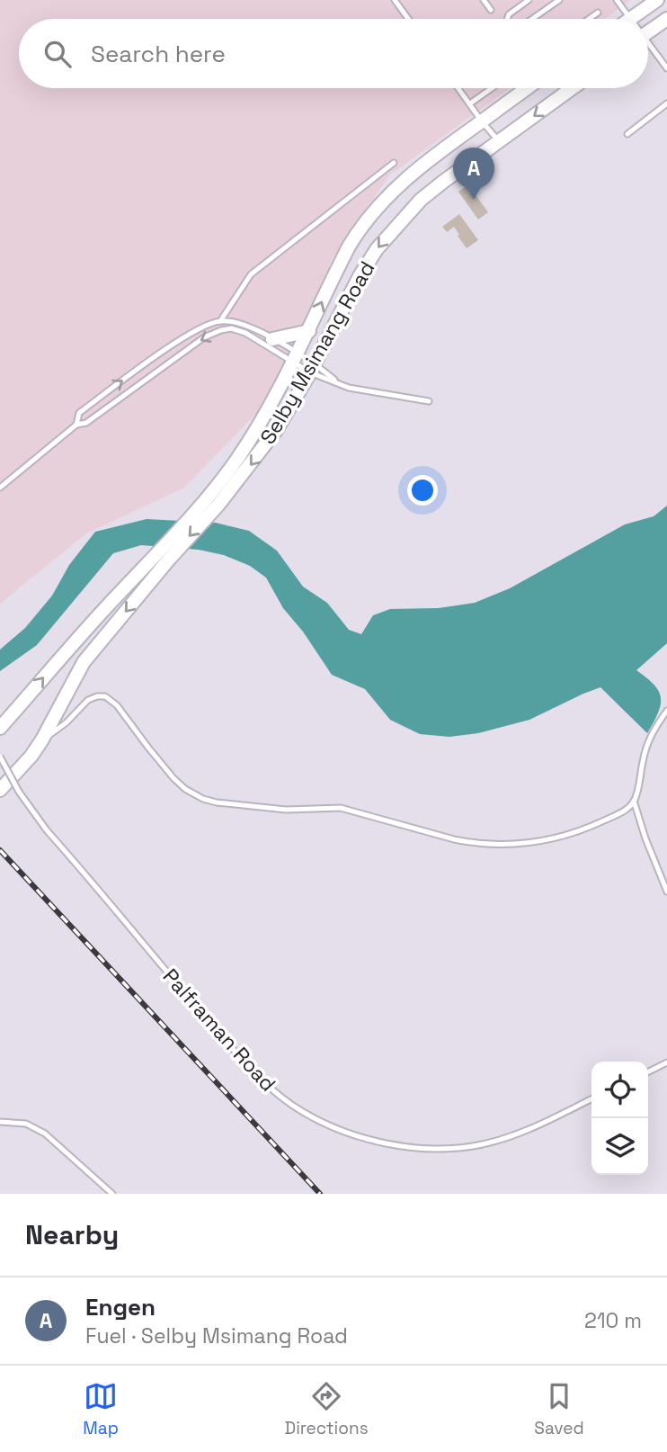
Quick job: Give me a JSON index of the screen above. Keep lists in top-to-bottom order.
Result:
{
  "streets": {
    "main road": ["Selby Msimang Road"],
    "lane": ["Palframan Road"]
  },
  "page": {
    "search": "Search here",
    "pins": "A",
    "heading": "Nearby",
    "list": [
      {
        "mark": "A",
        "name": "Engen",
        "note": "Fuel · Selby Msimang Road",
        "value": "210 m"
      }
    ],
    "nav": ["Map", "Directions", "Saved"]
  }
}
